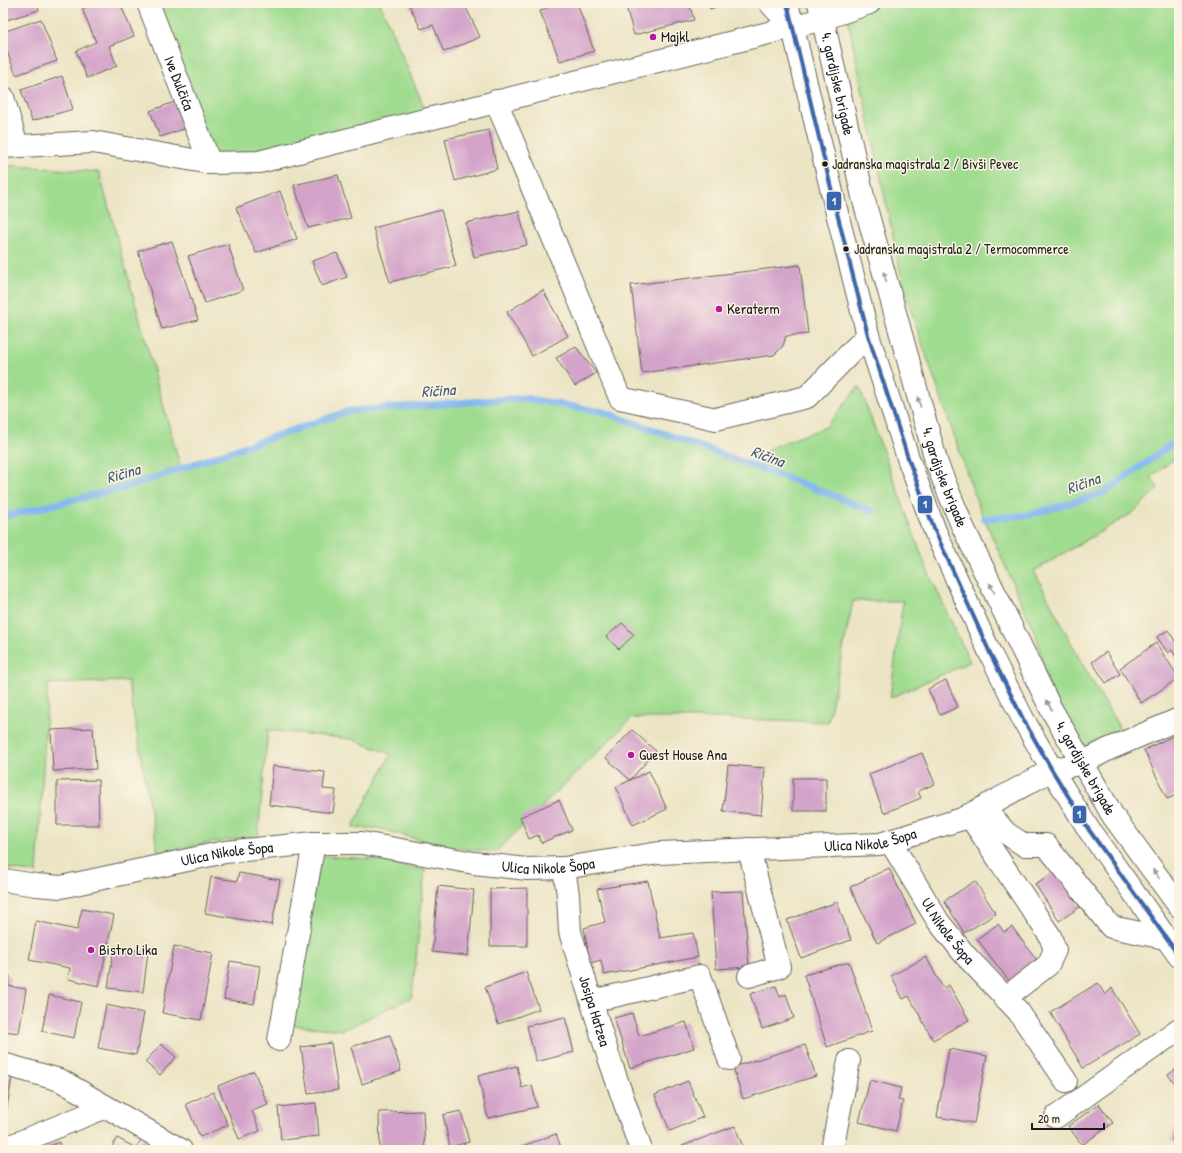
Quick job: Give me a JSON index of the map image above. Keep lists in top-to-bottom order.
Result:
{
  "streets": {
    "street": [
      "Ive Dulčića",
      "4. gardijske brigade",
      "Ulica Nikole Šopa",
      "Ul Nikole Šopa",
      "Josipa Hatzea"
    ]
  },
  "crossings": [
    ["4. gardijske brigade", "Ulica Nikole Šopa"],
    ["Ulica Nikole Šopa", "Ul Nikole Šopa"],
    ["Ulica Nikole Šopa", "Josipa Hatzea"]
  ],
  "water": ["Ričina"],
  "places": [
    "Majkl",
    "Jadranska magistrala 2 / Bivši Pevec",
    "Jadranska magistrala 2 / Termocommerce",
    "Keraterm",
    "Guest House Ana",
    "Bistro Lika"
  ],
  "lines": ["transit line 1"],
  "scale_bar": "20 m"
}
